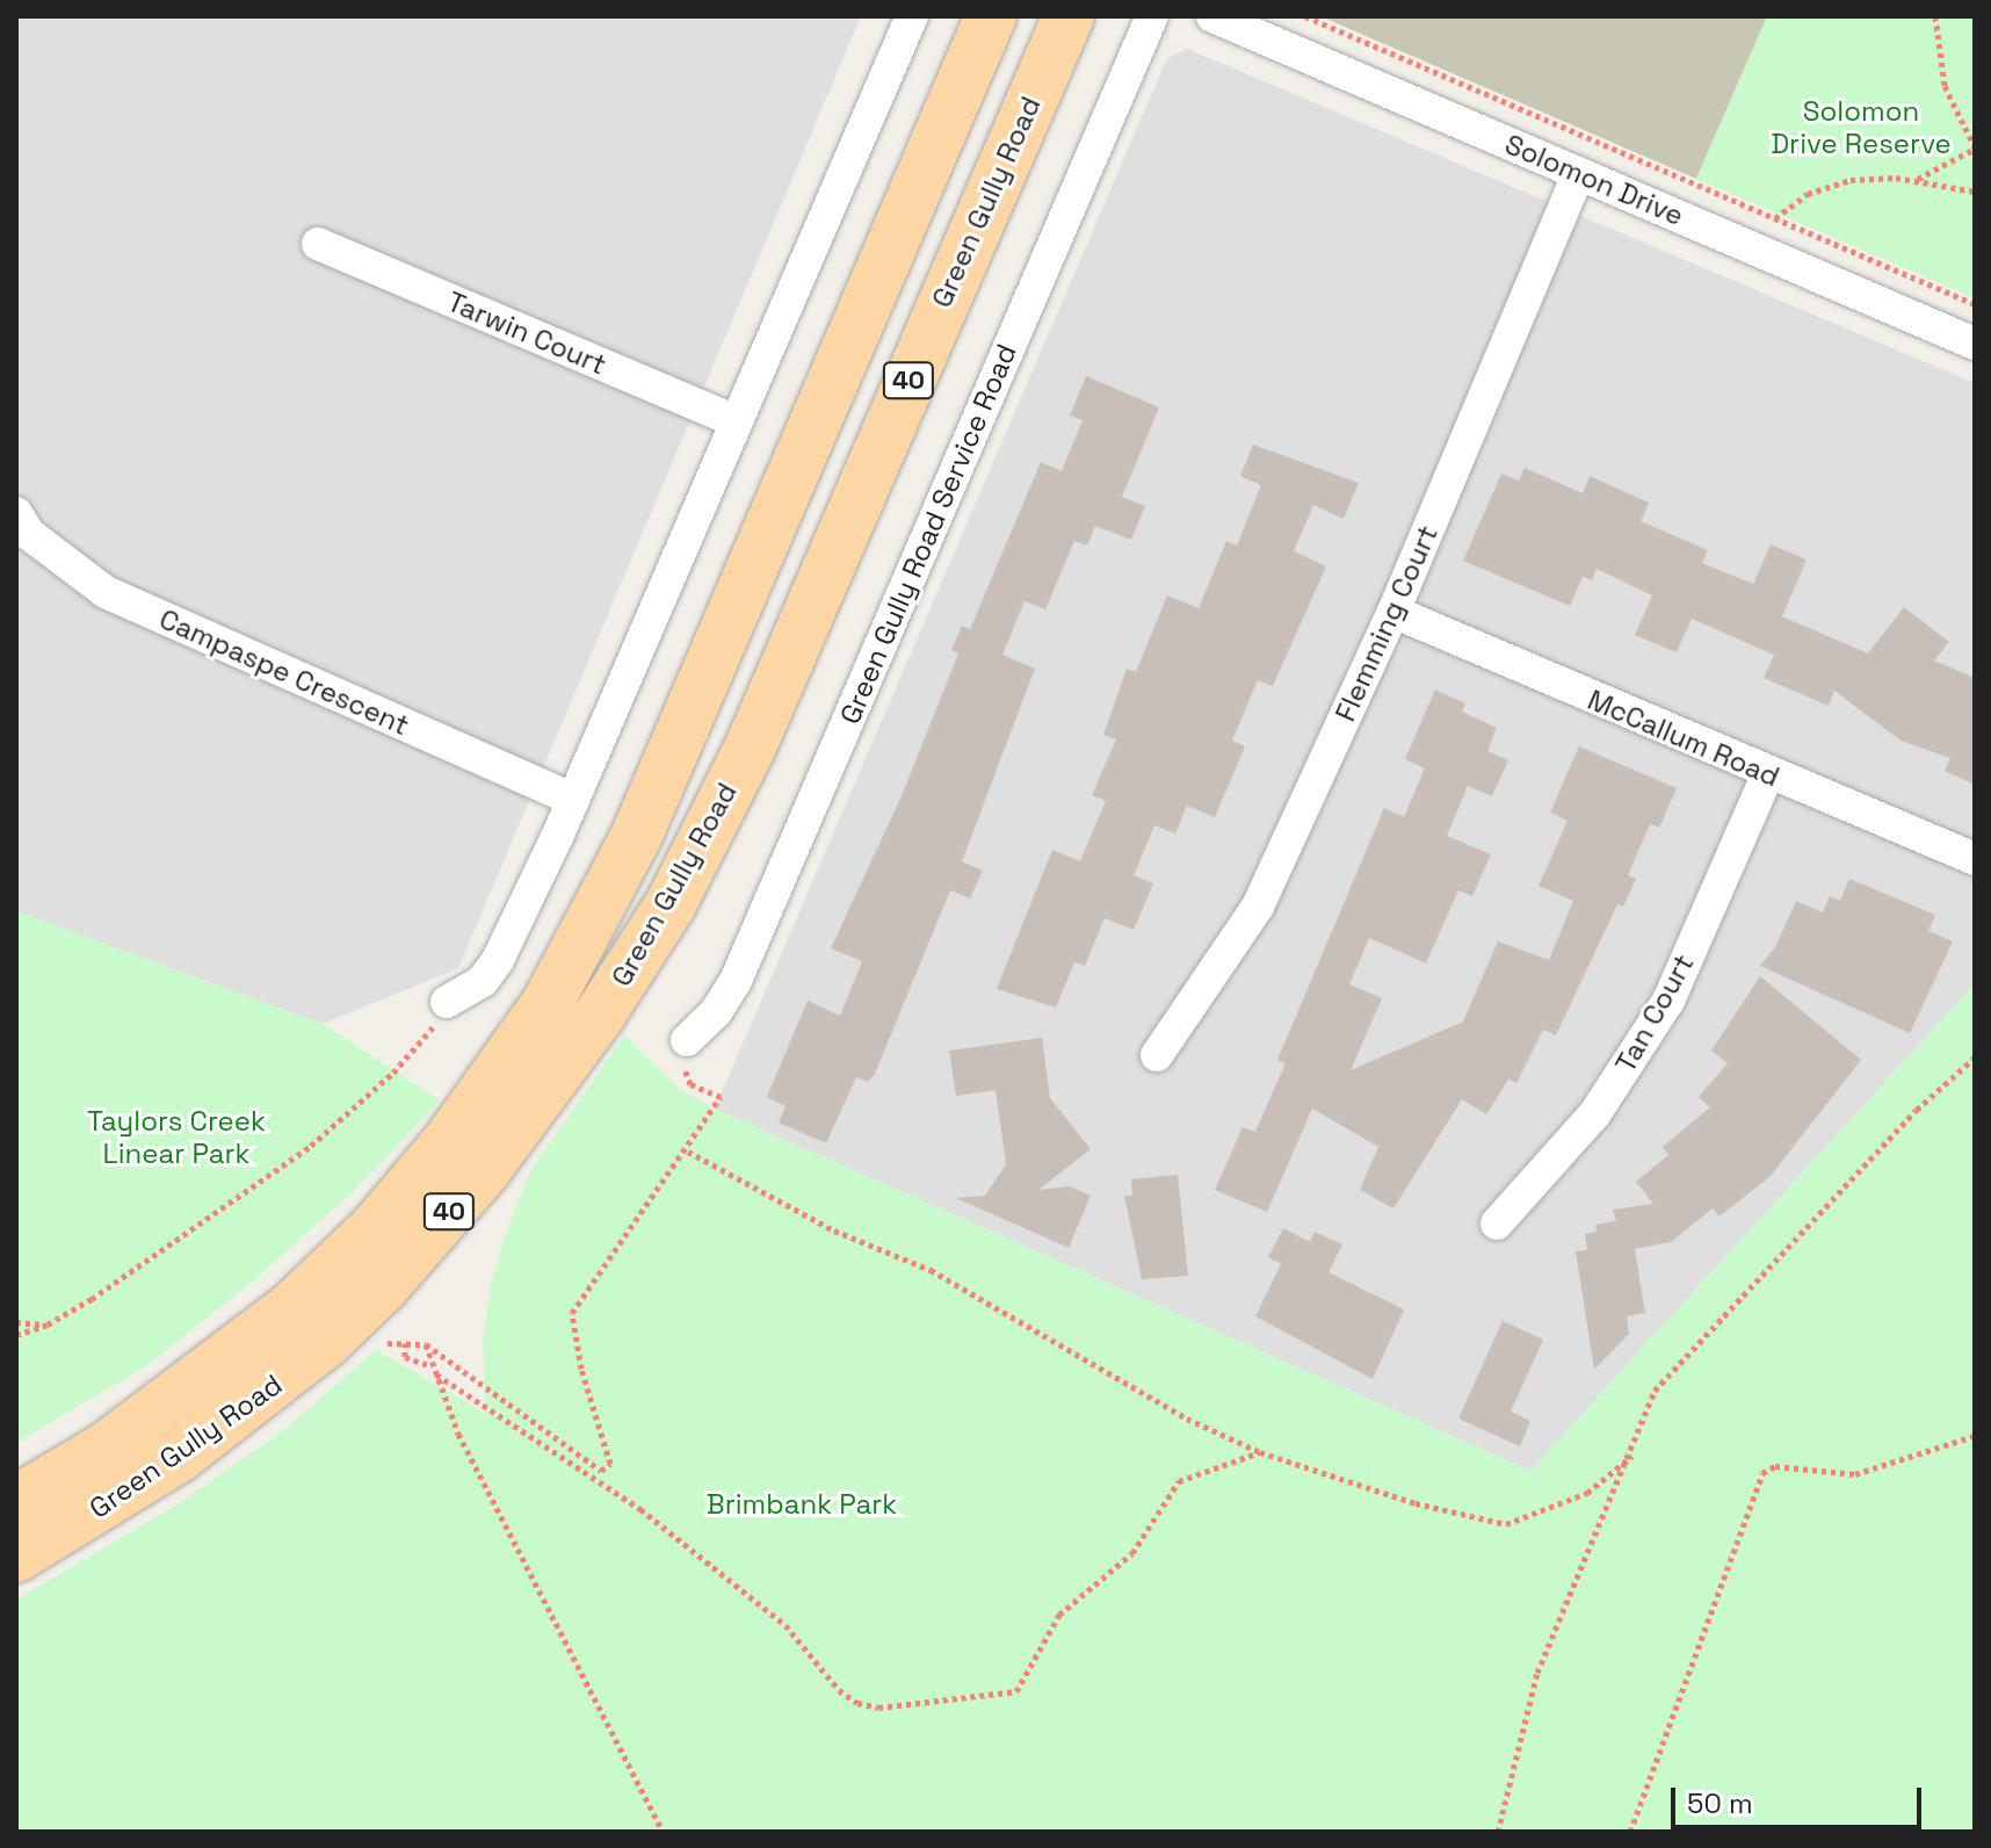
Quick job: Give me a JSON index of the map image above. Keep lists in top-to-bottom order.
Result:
{
  "streets": {
    "main road": ["Green Gully Road", "40"],
    "street": [
      "Solomon Drive",
      "Tarwin Court",
      "Green Gully Road Service Road",
      "Flemming Court",
      "Campaspe Crescent",
      "McCallum Road",
      "Tan Court"
    ]
  },
  "crossings": [
    ["Solomon Drive", "Flemming Court"],
    ["Flemming Court", "McCallum Road"],
    ["McCallum Road", "Tan Court"]
  ],
  "parks": ["Solomon Drive Reserve", "Taylors Creek Linear Park", "Brimbank Park"],
  "scale_bar": "50 m"
}
